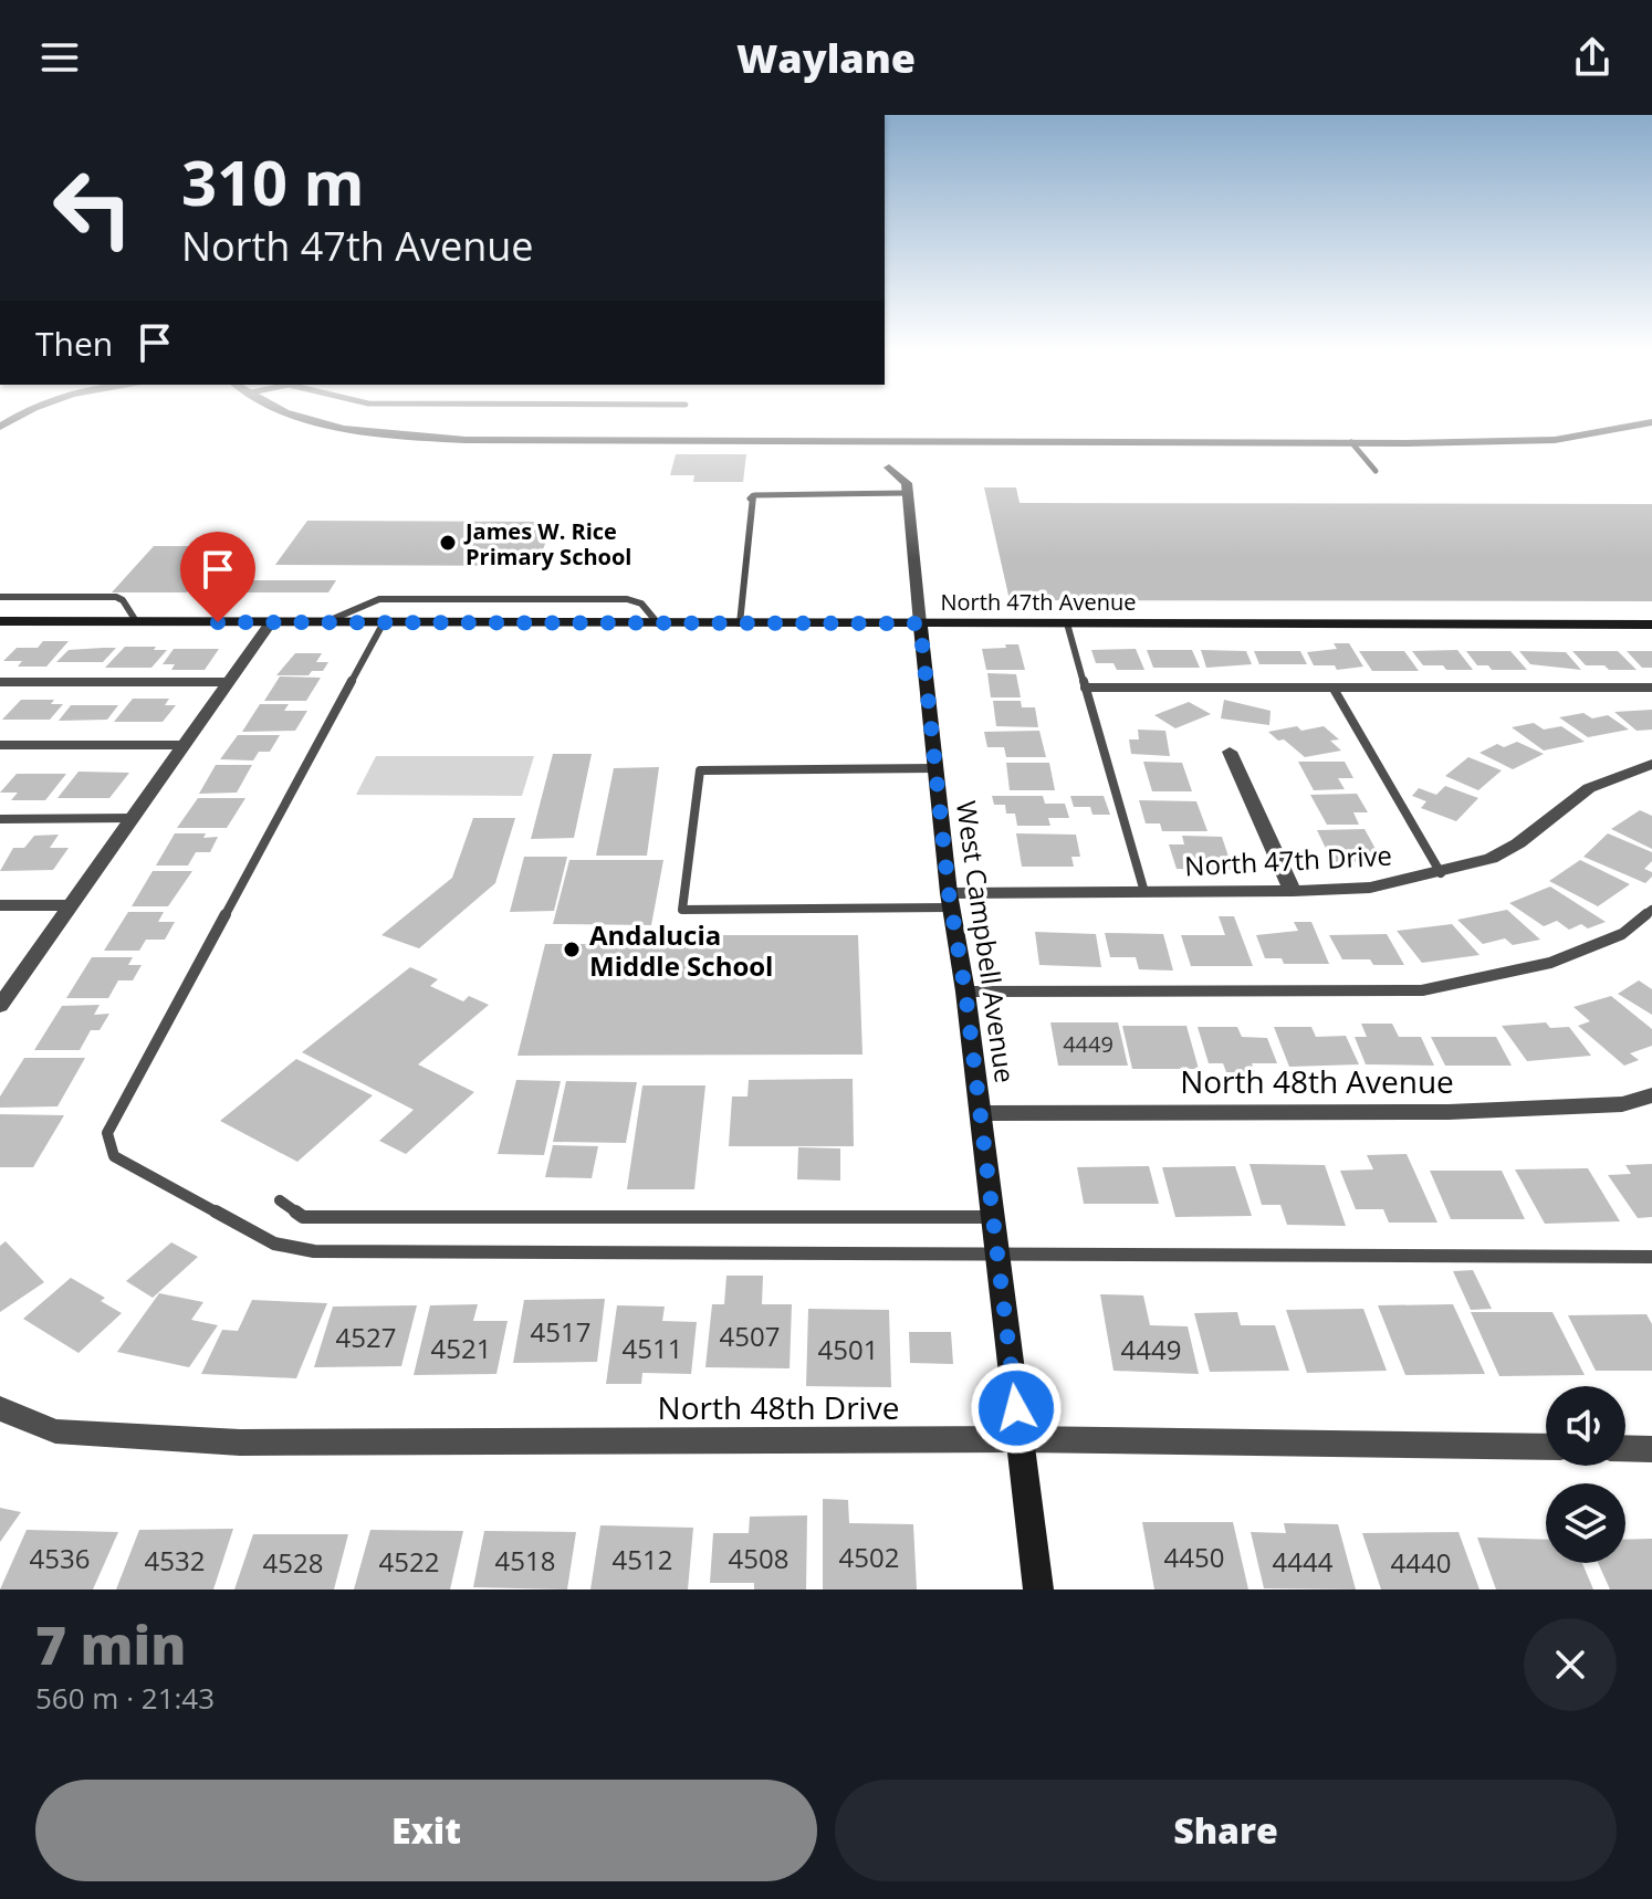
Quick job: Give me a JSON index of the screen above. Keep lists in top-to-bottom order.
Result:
{
  "streets": {
    "street": [
      "North 47th Avenue",
      "North 47th Drive",
      "West Campbell Avenue",
      "North 48th Avenue",
      "North 48th Drive"
    ]
  },
  "crossings": [
    ["North 47th Avenue", "West Campbell Avenue"],
    ["North 47th Drive", "West Campbell Avenue"],
    ["West Campbell Avenue", "North 48th Avenue"],
    ["West Campbell Avenue", "North 48th Drive"]
  ],
  "places": ["James W. Rice Primary School", "Andalucia Middle School"],
  "house_numbers": [
    "4449",
    "4517",
    "4507",
    "4527",
    "4521",
    "4511",
    "4501",
    "4449",
    "4502",
    "4450",
    "4536",
    "4508",
    "4512",
    "4532",
    "4518",
    "4522",
    "4444",
    "4528",
    "4440"
  ],
  "page": {
    "header": "Waylane",
    "turn": ["310 m", "North 47th Avenue"],
    "then": "Then",
    "heading": ["7 min", "560 m · 21:43"],
    "buttons": ["Exit", "Share"]
  }
}
